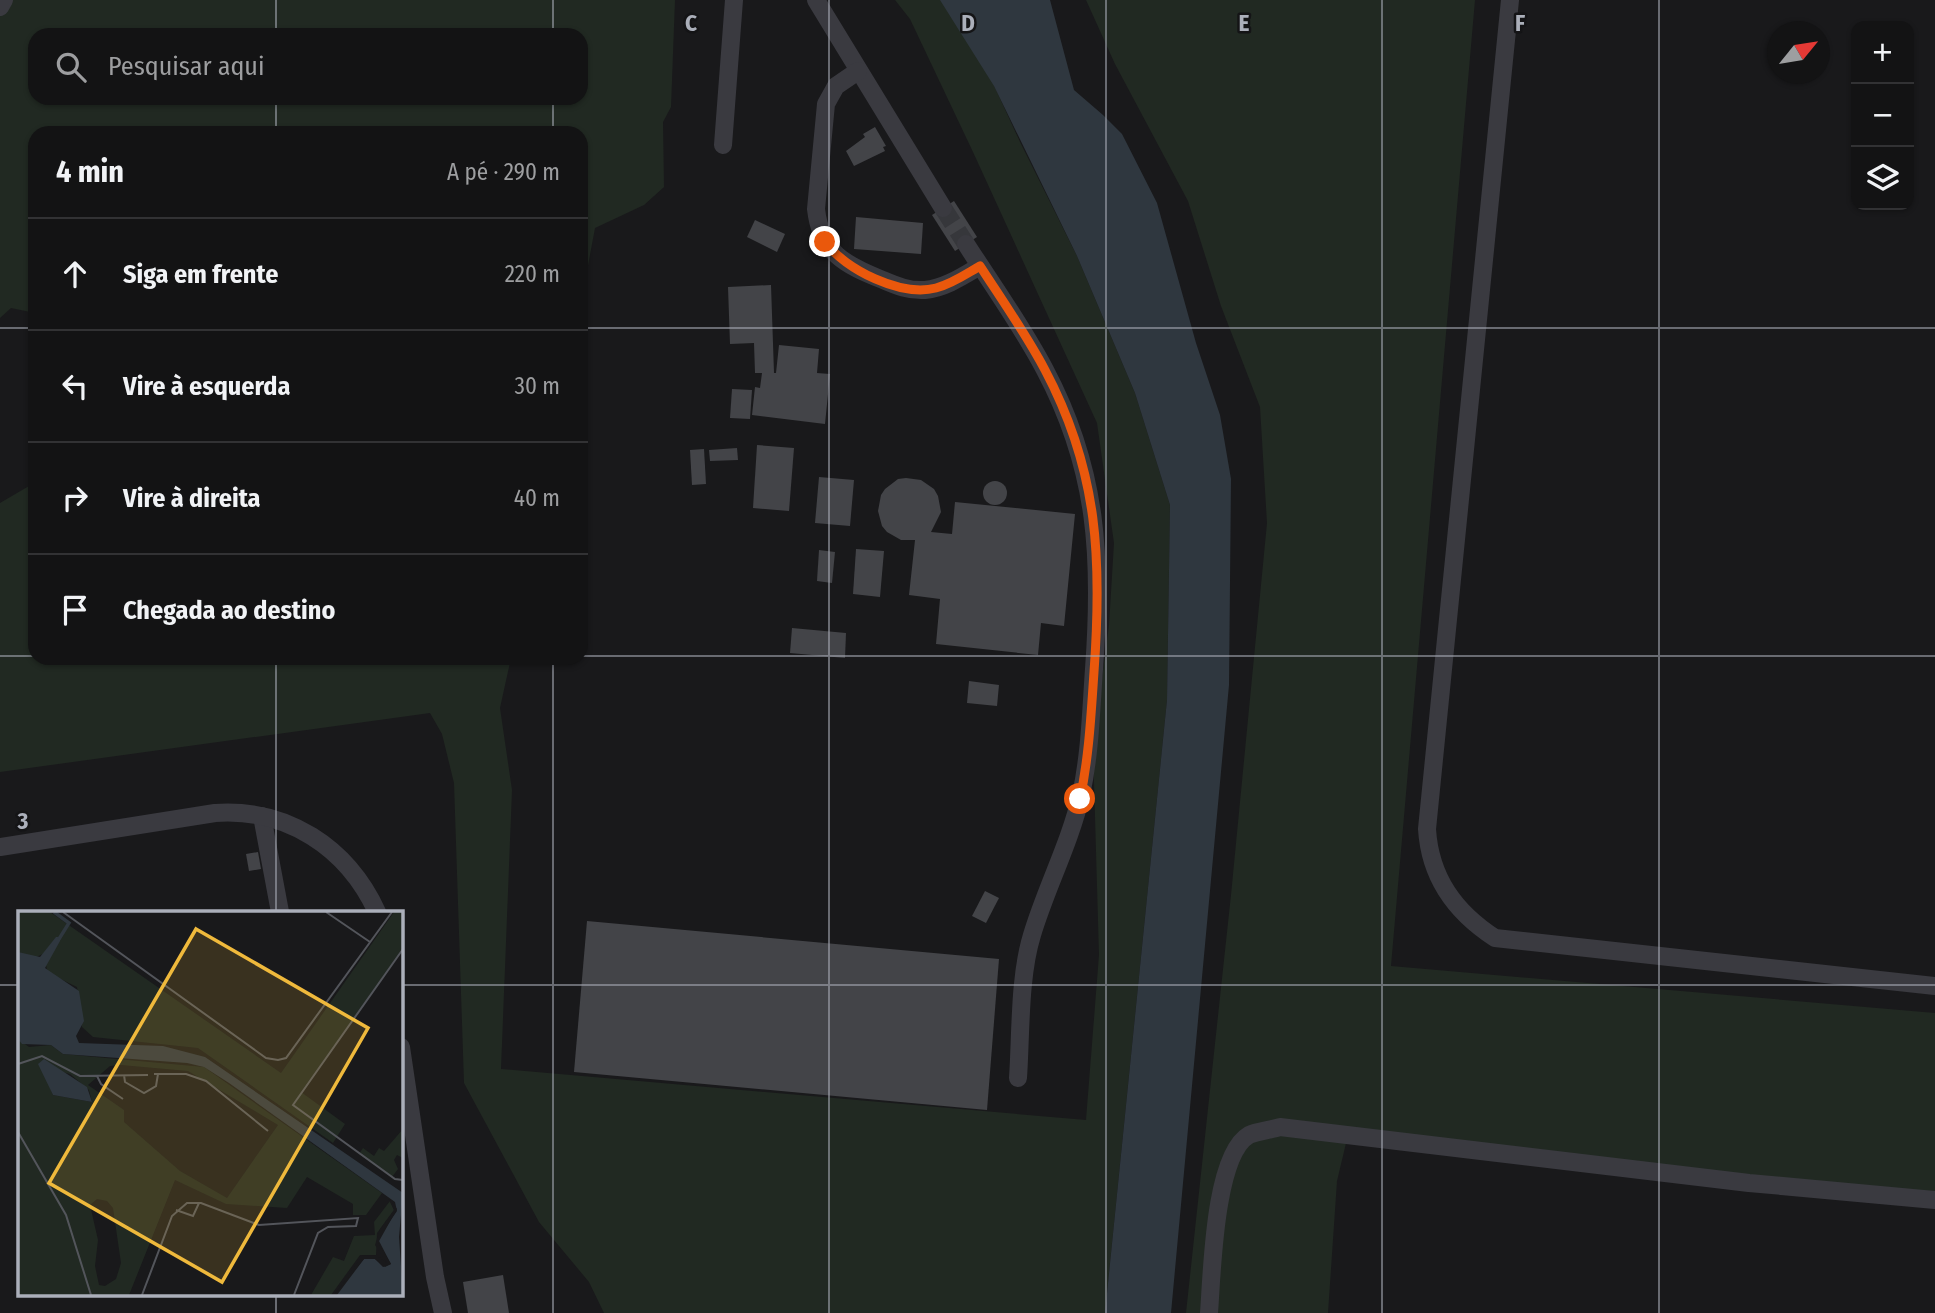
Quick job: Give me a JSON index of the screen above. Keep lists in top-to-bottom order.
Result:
{
  "north": "top right",
  "page": {
    "map_buttons": ["+", "−"],
    "search": "Pesquisar aqui",
    "heading": ["4 min", "A pé · 290 m"],
    "list": [
      ["Siga em frente", "220 m"],
      ["Vire à esquerda", "30 m"],
      ["Vire à direita", "40 m"],
      "Chegada ao destino"
    ]
  },
  "grid": {
    "columns": [
      "C",
      "D",
      "E",
      "F"
    ],
    "rows": ["3"]
  }
}
